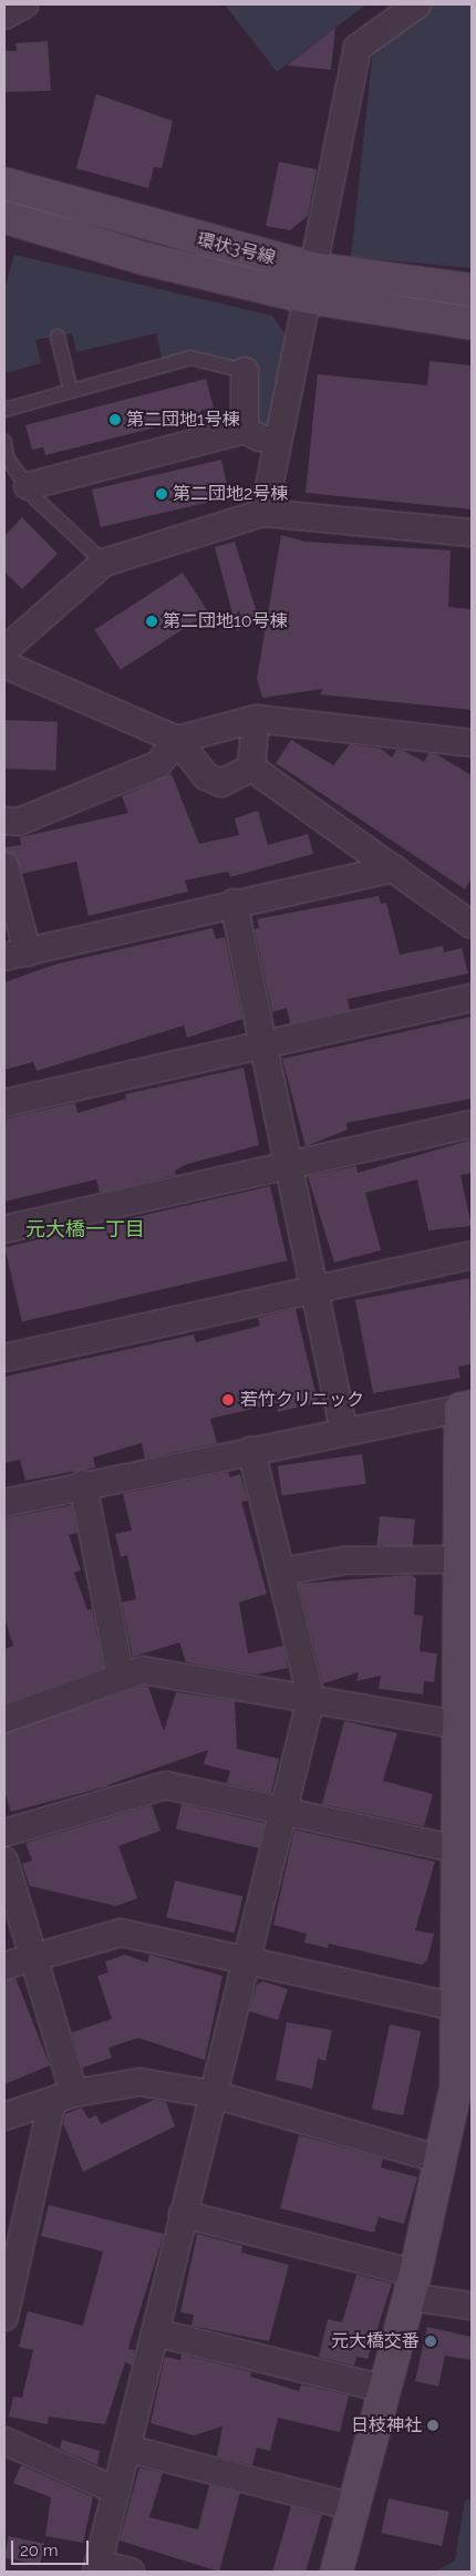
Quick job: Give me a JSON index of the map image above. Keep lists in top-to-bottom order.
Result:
{
  "streets": {
    "street": ["環状3号線"]
  },
  "districts": ["元大橋一丁目"],
  "places": [
    "第二団地1号棟",
    "第二団地2号棟",
    "第二団地10号棟",
    "若竹クリニック",
    "元大橋交番",
    "日枝神社"
  ],
  "scale_bar": "20 m"
}
